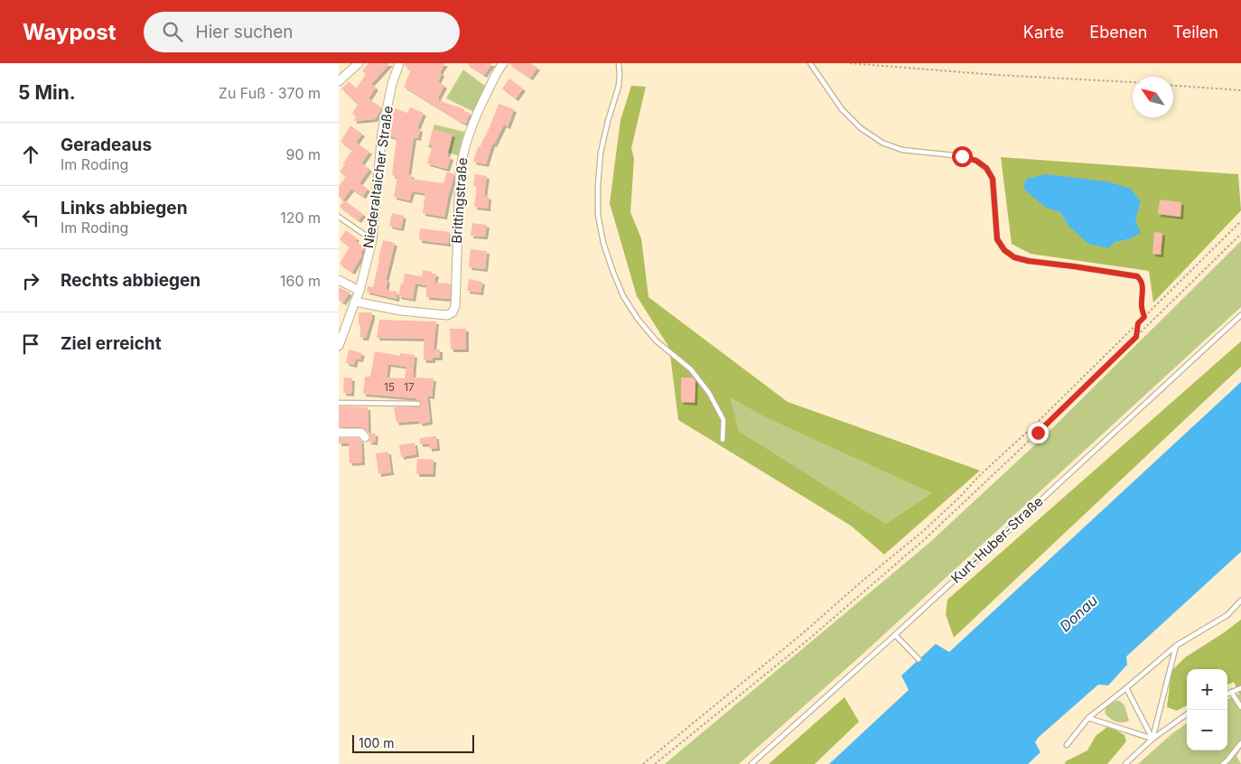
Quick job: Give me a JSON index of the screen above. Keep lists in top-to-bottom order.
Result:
{
  "streets": {
    "street": ["Niederaltaicher Straße", "Brittingstraße"],
    "lane": ["Kurt-Huber-Straße"]
  },
  "crossings": [
    ["Niederaltaicher Straße", "Brittingstraße"]
  ],
  "water": ["Donau"],
  "house_numbers": ["15", "17"],
  "scale_bar": "100 m",
  "north": "top left",
  "page": {
    "header": "Waypost",
    "search": "Hier suchen",
    "nav": ["Karte", "Ebenen", "Teilen"],
    "heading": ["5 Min.", "Zu Fuß · 370 m"],
    "list": [
      ["Geradeaus", "Im Roding", "90 m"],
      ["Links abbiegen", "Im Roding", "120 m"],
      ["Rechts abbiegen", "160 m"],
      "Ziel erreicht"
    ],
    "map_buttons": ["+", "−"],
    "scale": "100 m"
  }
}
